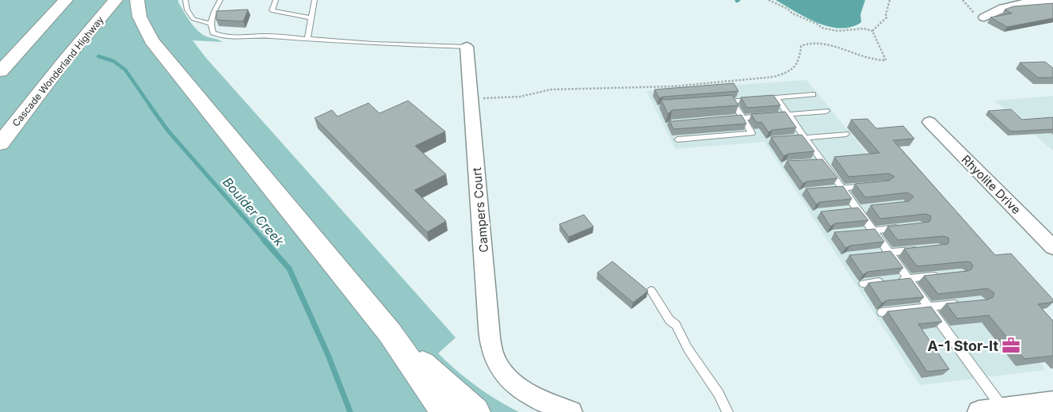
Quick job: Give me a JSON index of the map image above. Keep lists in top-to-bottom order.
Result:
{
  "streets": {
    "highway": ["Cascade Wonderland Highway"],
    "street": ["Rhyolite Drive", "Campers Court"]
  },
  "water": ["Boulder Creek"],
  "places": {
    "office": ["A-1 Stor-It"]
  }
}
